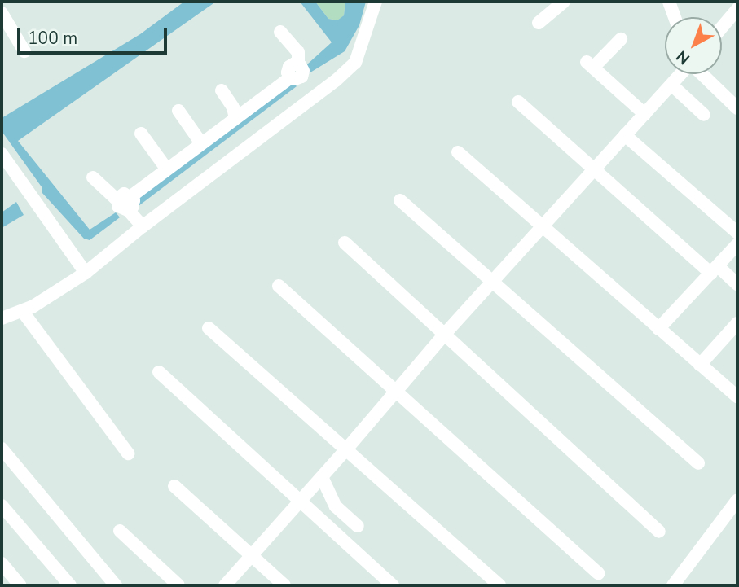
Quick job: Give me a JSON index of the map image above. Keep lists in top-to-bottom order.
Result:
{
  "scale_bar": "100 m",
  "north": "bottom left"
}
